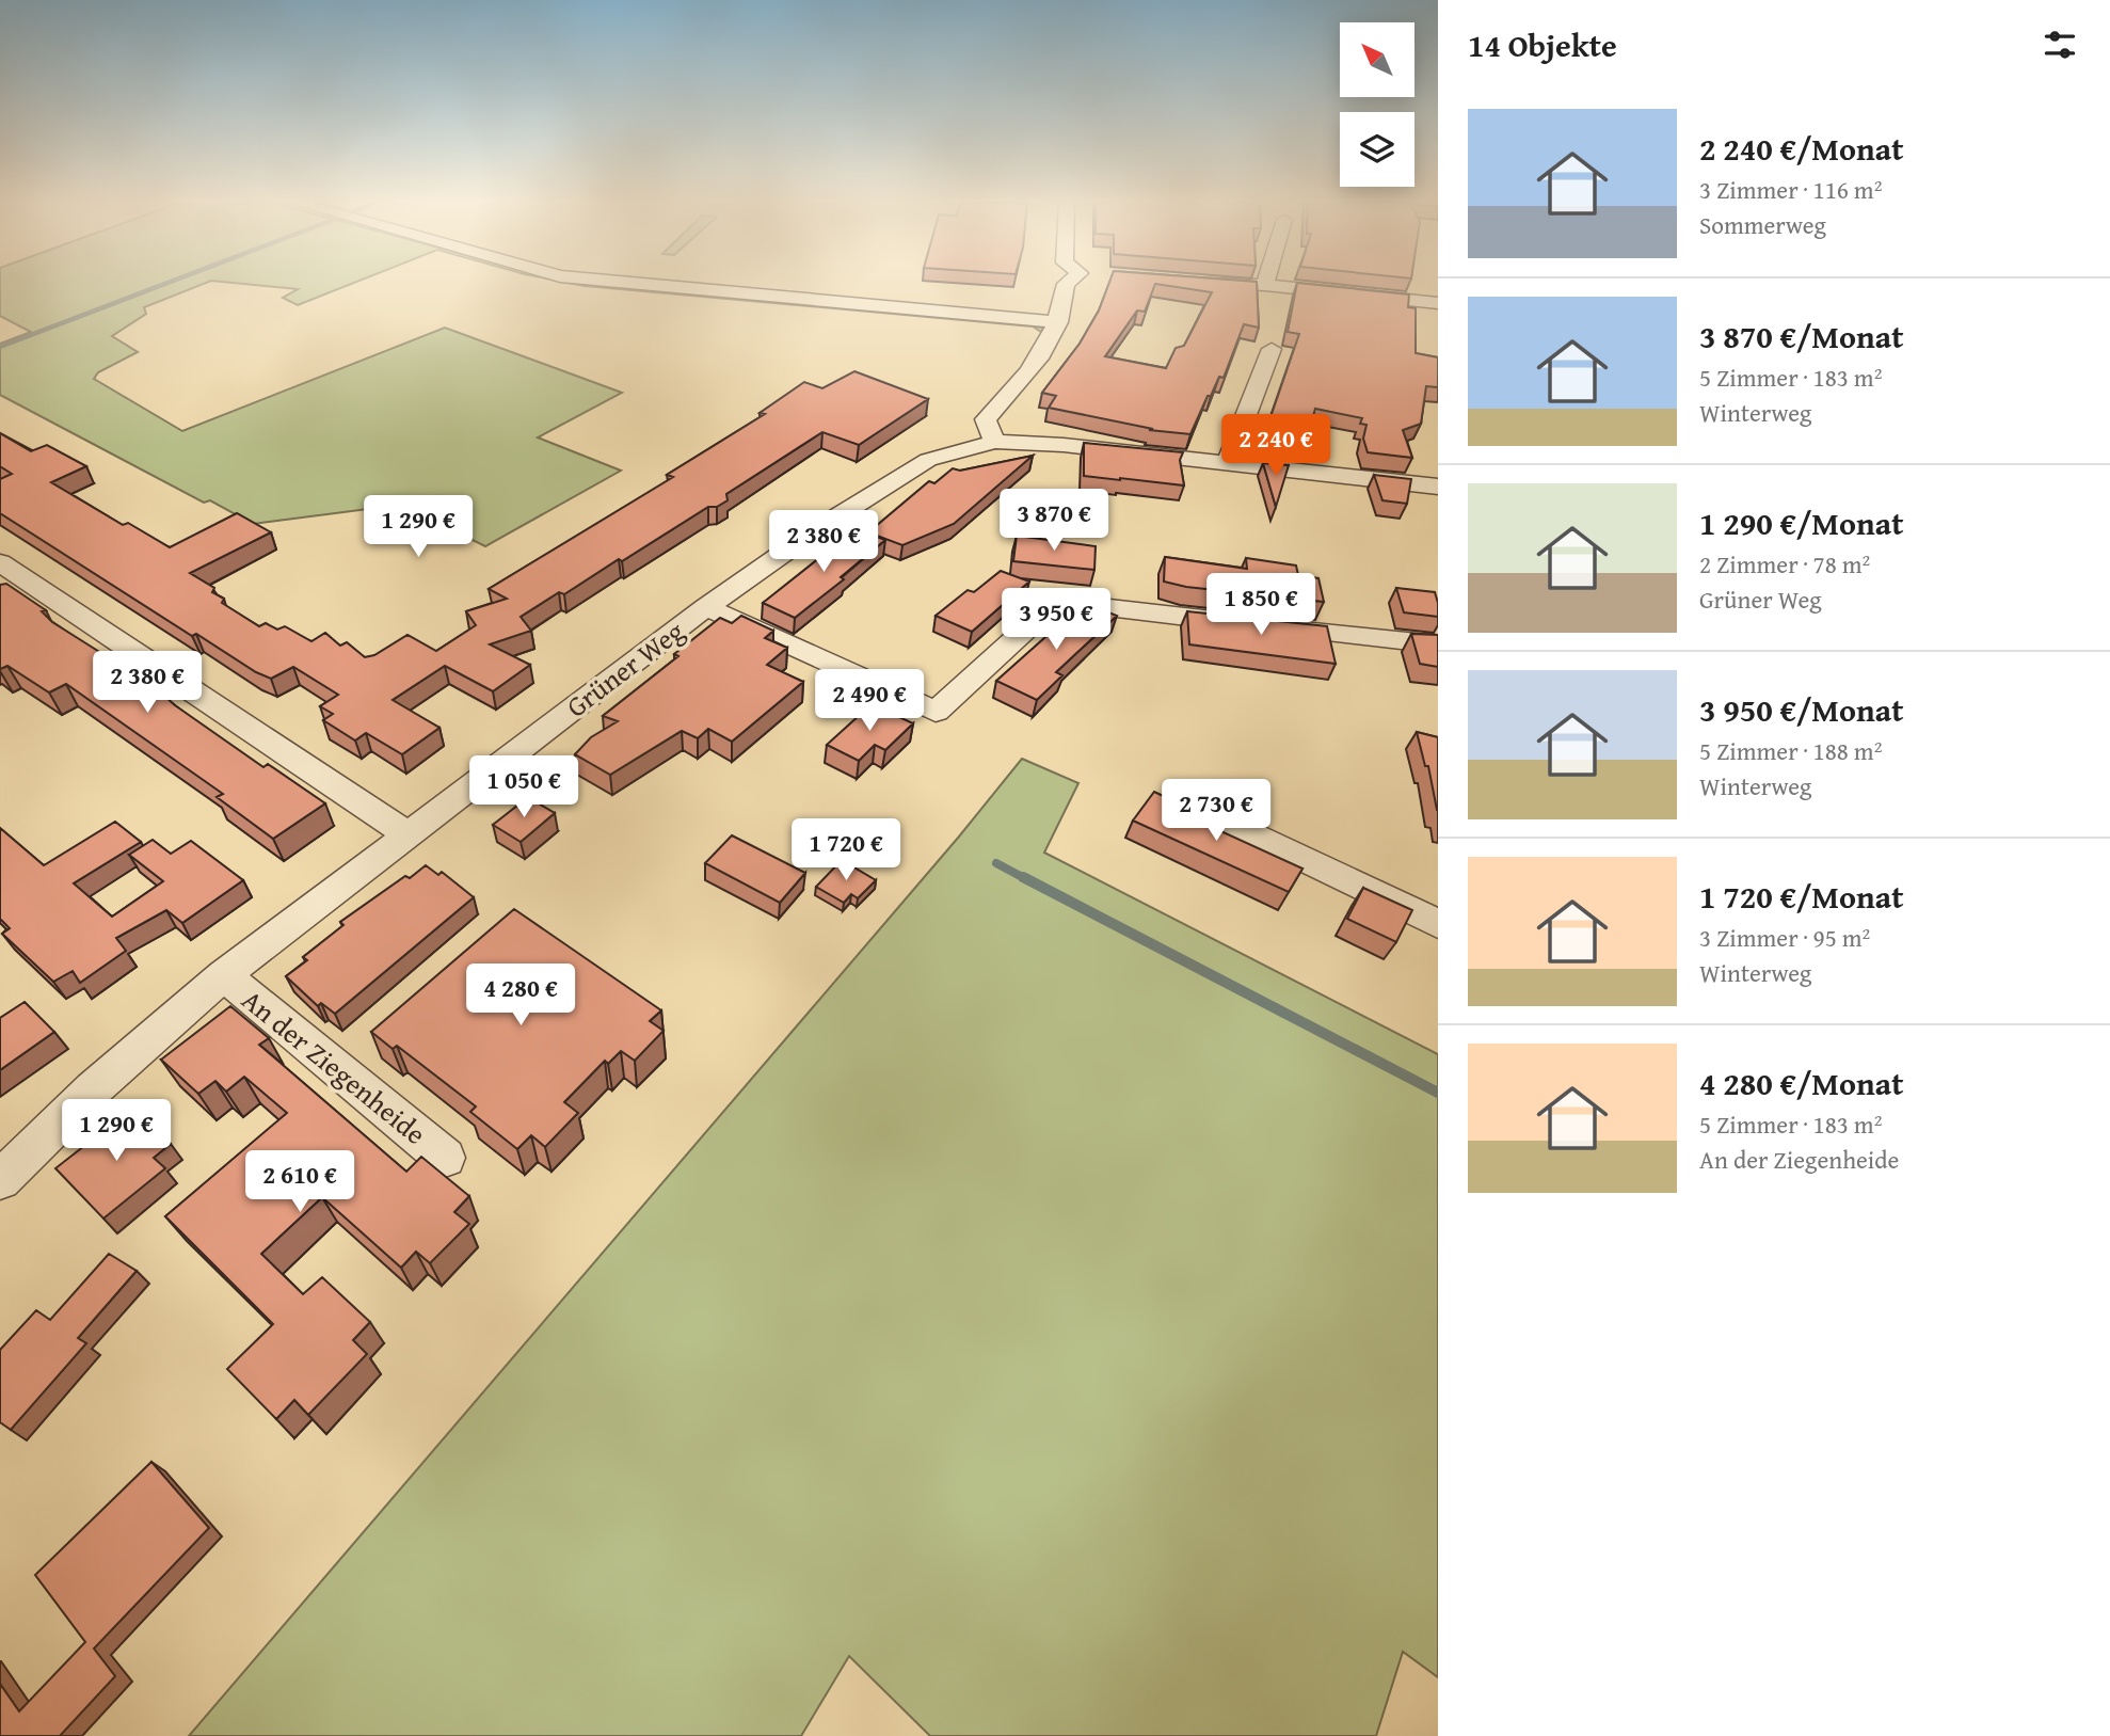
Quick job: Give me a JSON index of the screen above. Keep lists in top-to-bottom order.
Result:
{
  "streets": {
    "street": ["Grüner Weg", "An der Ziegenheide"]
  },
  "crossings": [
    ["Grüner Weg", "An der Ziegenheide"]
  ],
  "north": "top left",
  "page": {
    "heading": "14 Objekte",
    "list": [
      {
        "name": "2 240 €/Monat",
        "note": "3 Zimmer · 116 m² · Sommerweg"
      },
      {
        "name": "3 870 €/Monat",
        "note": "5 Zimmer · 183 m² · Winterweg"
      },
      {
        "name": "1 290 €/Monat",
        "note": "2 Zimmer · 78 m² · Grüner Weg"
      },
      {
        "name": "3 950 €/Monat",
        "note": "5 Zimmer · 188 m² · Winterweg"
      },
      {
        "name": "1 720 €/Monat",
        "note": "3 Zimmer · 95 m² · Winterweg"
      },
      {
        "name": "4 280 €/Monat",
        "note": "5 Zimmer · 183 m² · An der Ziegenheide"
      }
    ],
    "price": [
      "2 240 €",
      "3 870 €",
      "1 290 €",
      "2 380 €",
      "1 850 €",
      "3 950 €",
      "2 380 €",
      "2 490 €",
      "1 050 €",
      "2 730 €",
      "1 720 €",
      "4 280 €",
      "1 290 €",
      "2 610 €"
    ]
  }
}
